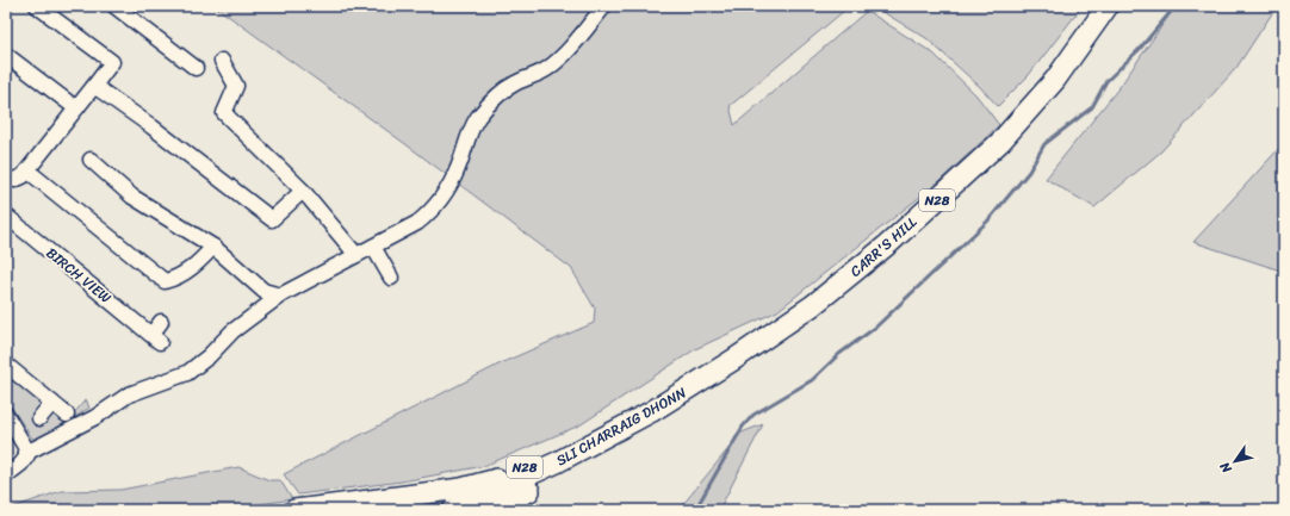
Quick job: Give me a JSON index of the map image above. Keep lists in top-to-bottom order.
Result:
{
  "streets": {
    "highway": ["N28", "CARR'S HILL", "SLI CHARRAIG DHONN"],
    "street": ["BIRCH VIEW"]
  },
  "crossings": [
    ["N28", "CARR'S HILL"],
    ["N28", "SLI CHARRAIG DHONN"],
    ["CARR'S HILL", "SLI CHARRAIG DHONN"]
  ],
  "north": "bottom left"
}
